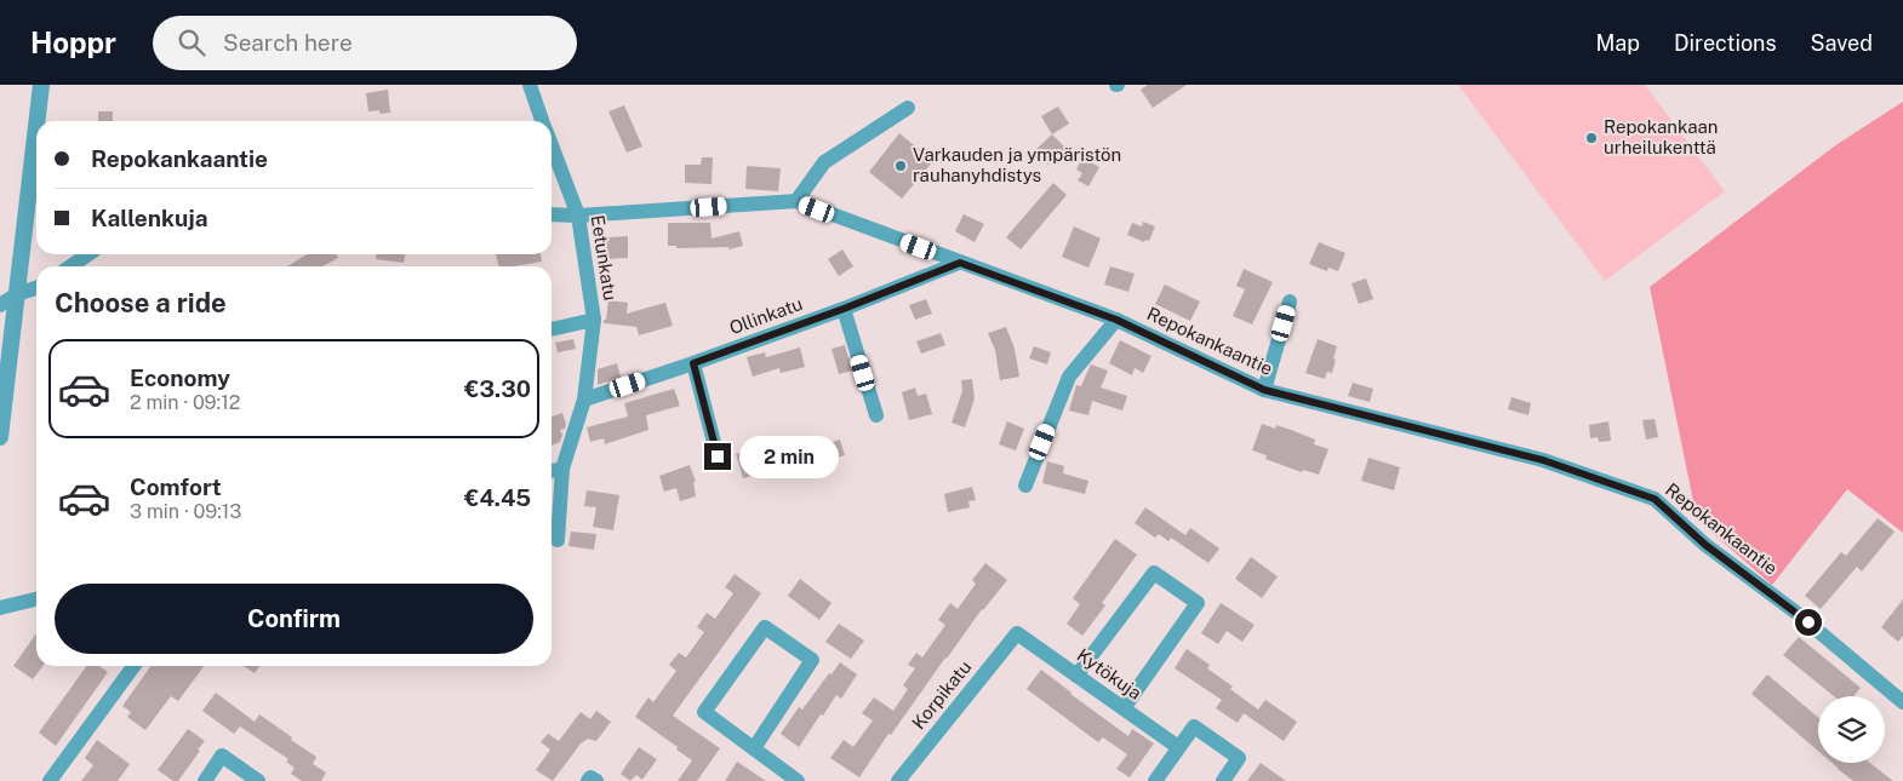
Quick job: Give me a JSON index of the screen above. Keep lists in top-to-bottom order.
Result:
{
  "streets": {
    "street": [
      "Eetunkatu",
      "Ollinkatu",
      "Repokankaantie",
      "Kytökuja",
      "Korpikatu"
    ]
  },
  "crossings": [
    ["Eetunkatu", "Ollinkatu"],
    ["Eetunkatu", "Repokankaantie"],
    ["Ollinkatu", "Repokankaantie"],
    ["Kytökuja", "Korpikatu"]
  ],
  "places": ["Repokankaan urheilukenttä", "Varkauden ja ympäristön rauhanyhdistys"],
  "page": {
    "header": "Hoppr",
    "search": "Search here",
    "nav": ["Map", "Directions", "Saved"],
    "banner": ["Repokankaantie", "Kallenkuja"],
    "heading": "Choose a ride",
    "list": [
      {
        "name": "Economy",
        "note": "2 min · 09:12",
        "value": "€3.30"
      },
      {
        "name": "Comfort",
        "note": "3 min · 09:13",
        "value": "€4.45"
      }
    ],
    "bubble": "2 min",
    "buttons": "Confirm"
  }
}
